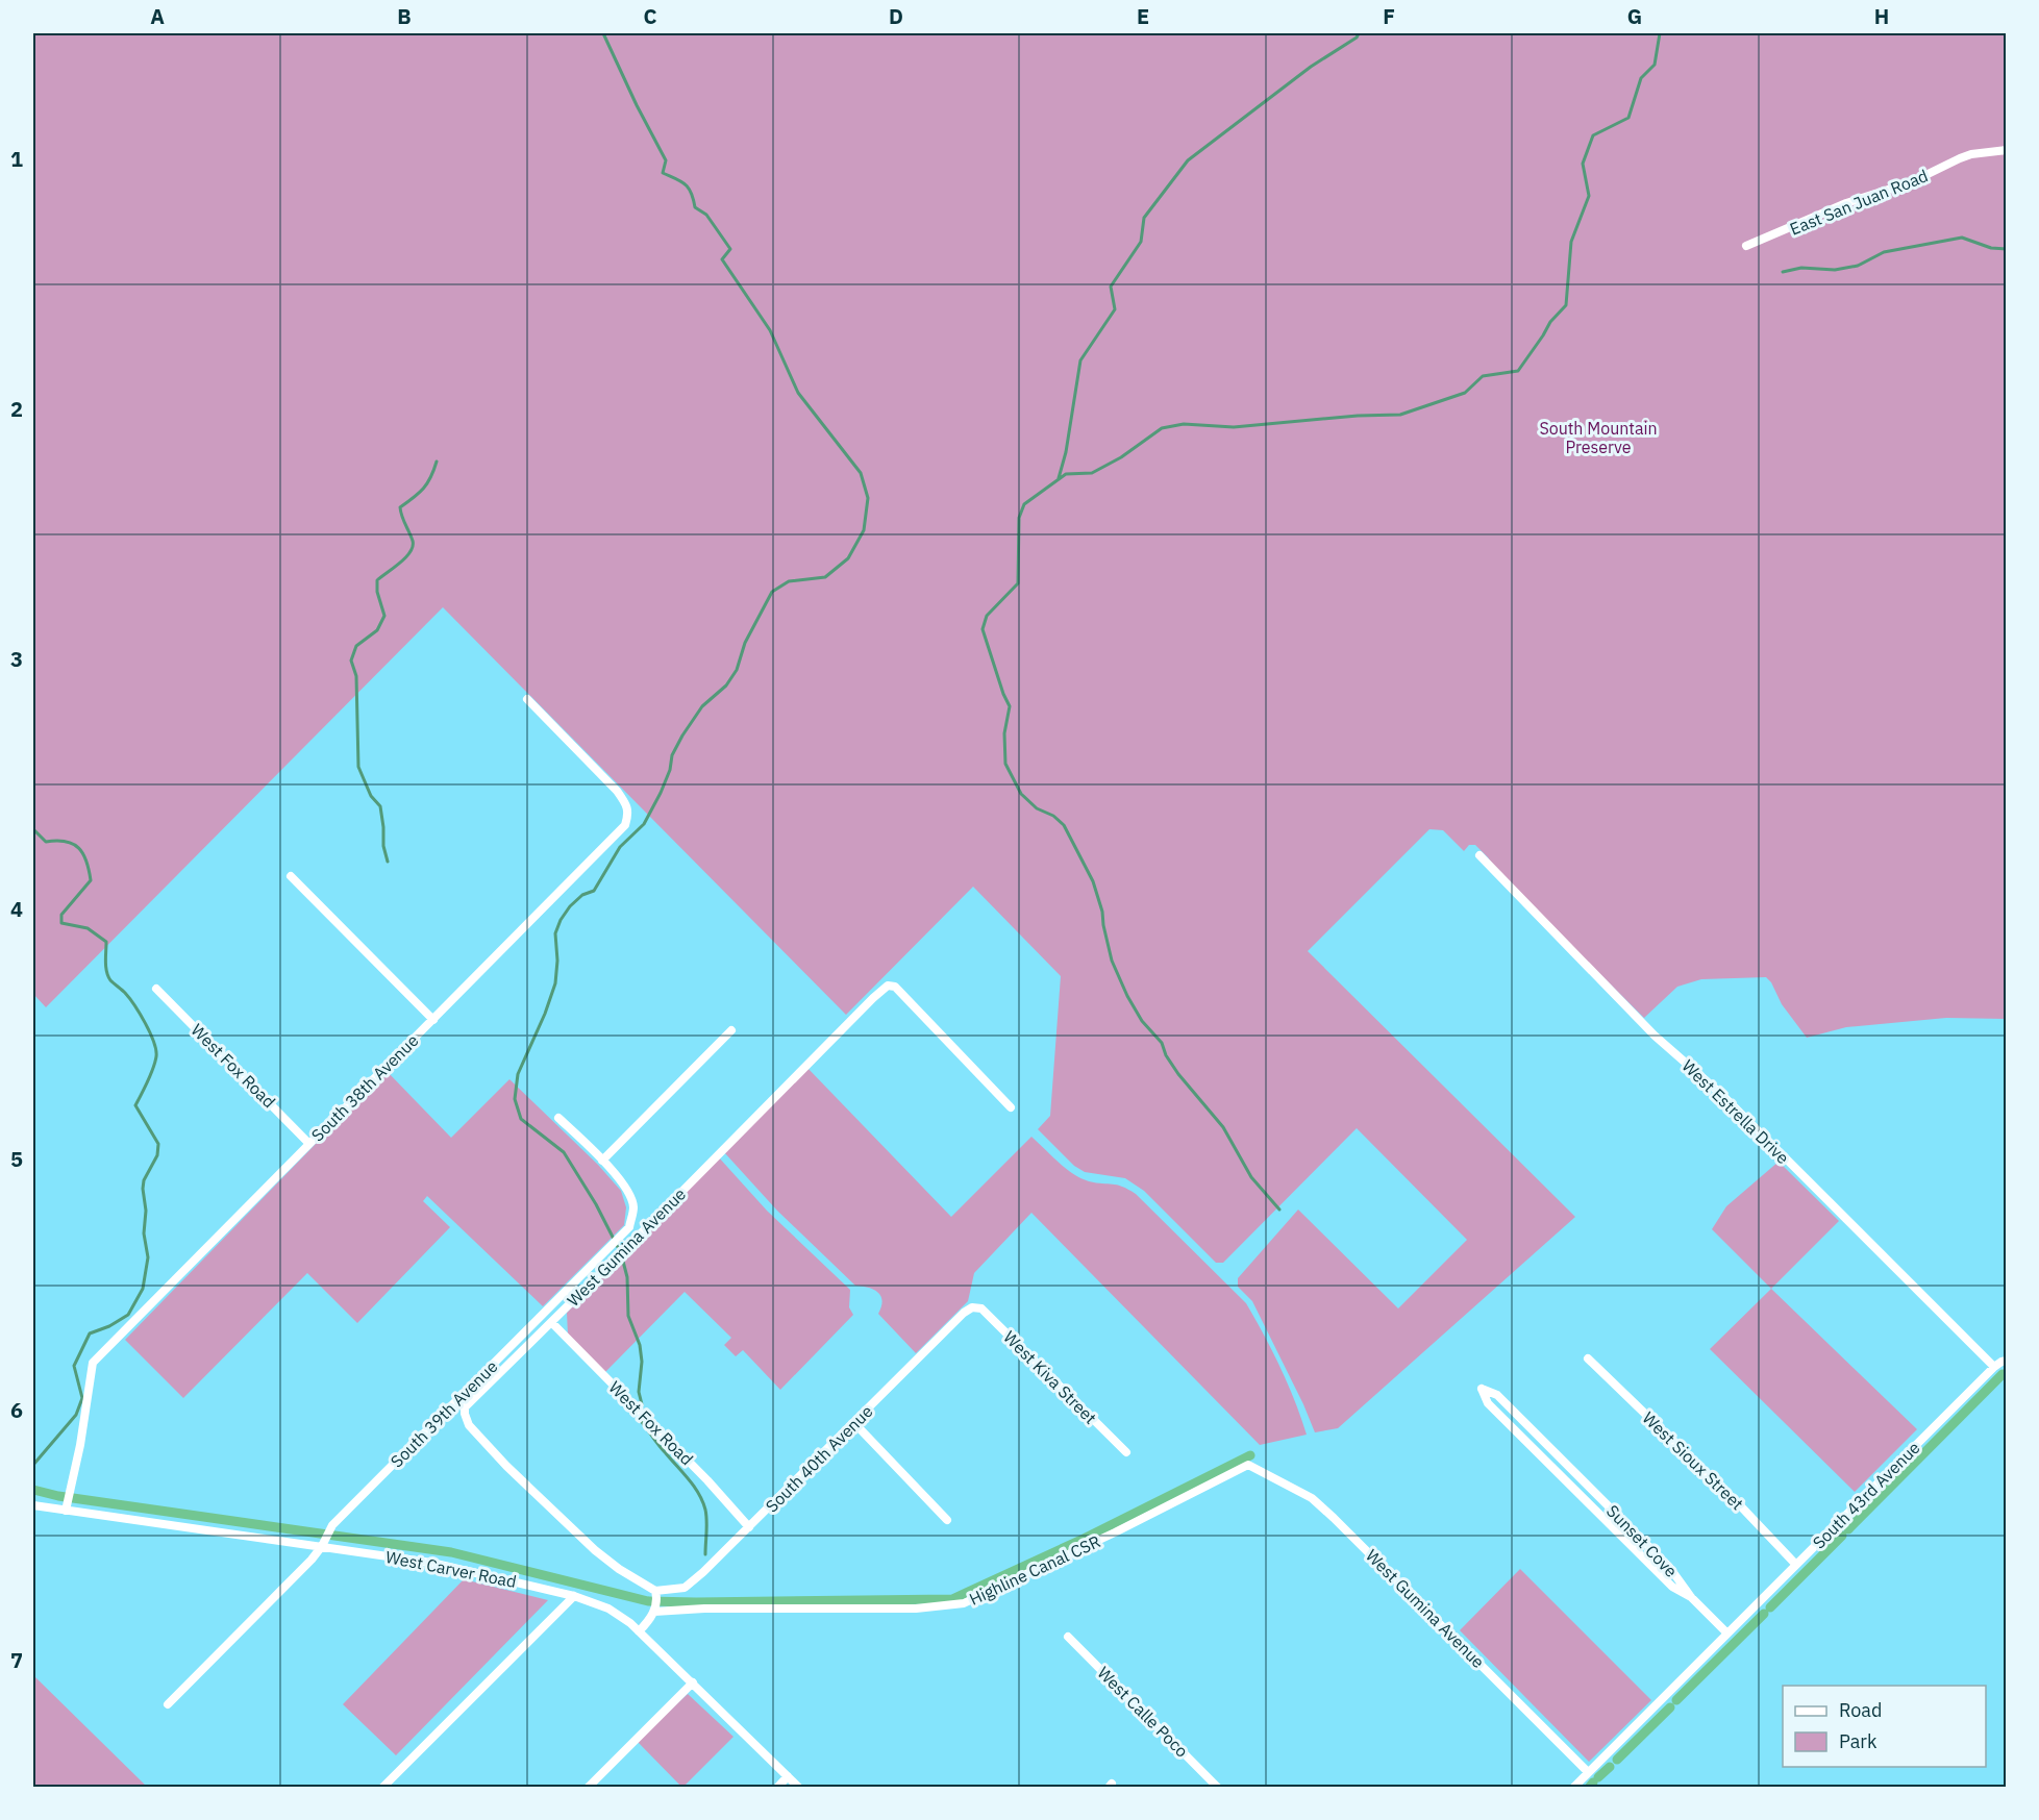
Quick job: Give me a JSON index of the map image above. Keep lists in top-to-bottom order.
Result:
{
  "streets": {
    "street": [
      "East San Juan Road",
      "West Fox Road",
      "South 38th Avenue",
      "West Estrella Drive",
      "West Gumina Avenue",
      "West Kiva Street",
      "South 39th Avenue",
      "South 40th Avenue",
      "West Sioux Street",
      "South 43rd Avenue",
      "Sunset Cove",
      "West Carver Road",
      "Highline Canal CSR",
      "West Calle Poco"
    ]
  },
  "crossings": [
    ["West Fox Road", "South 38th Avenue"],
    ["West Fox Road", "West Gumina Avenue"],
    ["West Fox Road", "South 40th Avenue"],
    ["South 38th Avenue", "West Carver Road"],
    ["West Estrella Drive", "South 43rd Avenue"],
    ["West Gumina Avenue", "South 40th Avenue"],
    ["West Gumina Avenue", "South 43rd Avenue"],
    ["West Gumina Avenue", "Highline Canal CSR"],
    ["West Kiva Street", "South 40th Avenue"],
    ["South 39th Avenue", "West Carver Road"],
    ["West Sioux Street", "South 43rd Avenue"]
  ],
  "parks": ["South Mountain Preserve"],
  "legend": ["Road", "Park"],
  "grid": {
    "columns": [
      "A",
      "B",
      "C",
      "D",
      "E",
      "F",
      "G",
      "H"
    ],
    "rows": [
      "1",
      "2",
      "3",
      "4",
      "5",
      "6",
      "7"
    ]
  }
}
